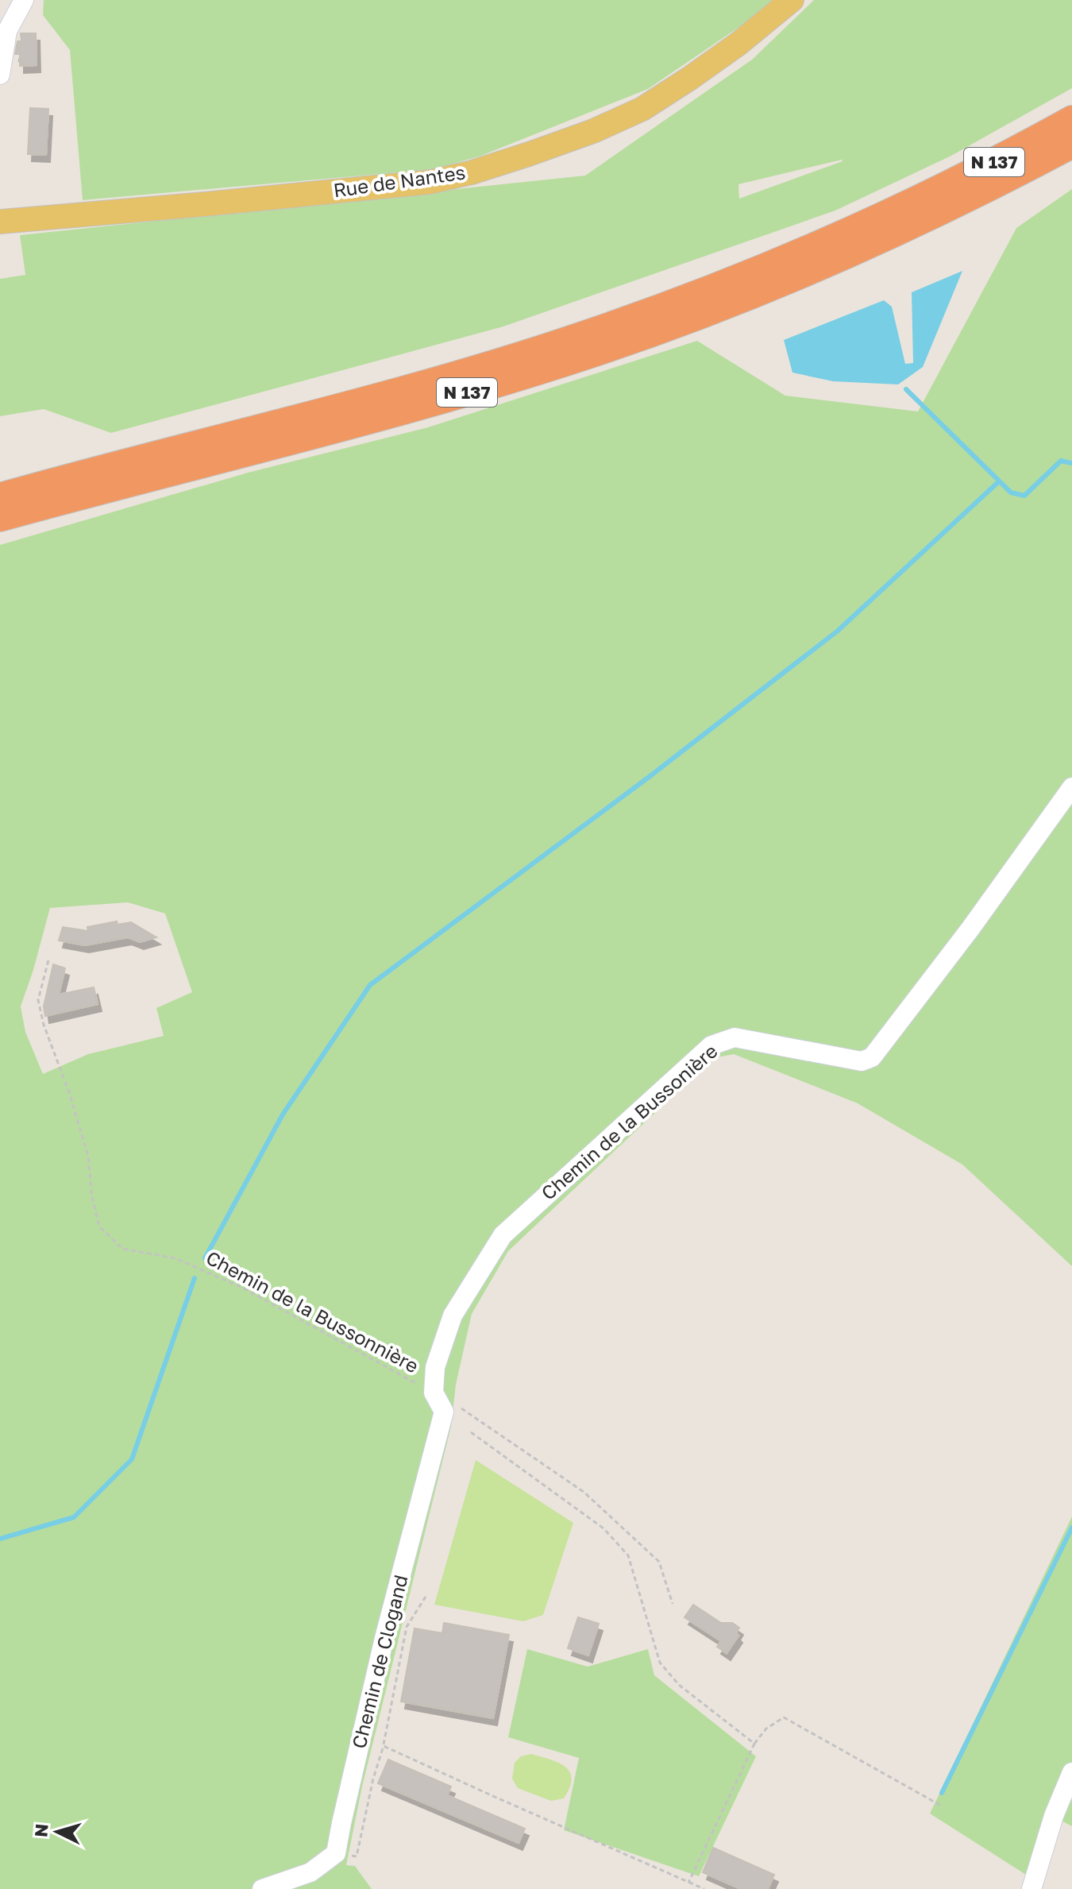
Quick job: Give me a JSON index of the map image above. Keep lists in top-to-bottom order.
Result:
{
  "streets": {
    "highway": ["N 137"],
    "main road": ["Rue de Nantes"],
    "street": ["Chemin de la Bussonière", "Chemin de Clogand"],
    "path": ["Chemin de la Bussonnière"]
  },
  "crossings": [
    ["Chemin de la Bussonière", "Chemin de la Bussonnière"],
    ["Chemin de la Bussonière", "Chemin de Clogand"],
    ["Chemin de la Bussonnière", "Chemin de Clogand"]
  ],
  "north": "left"
}
